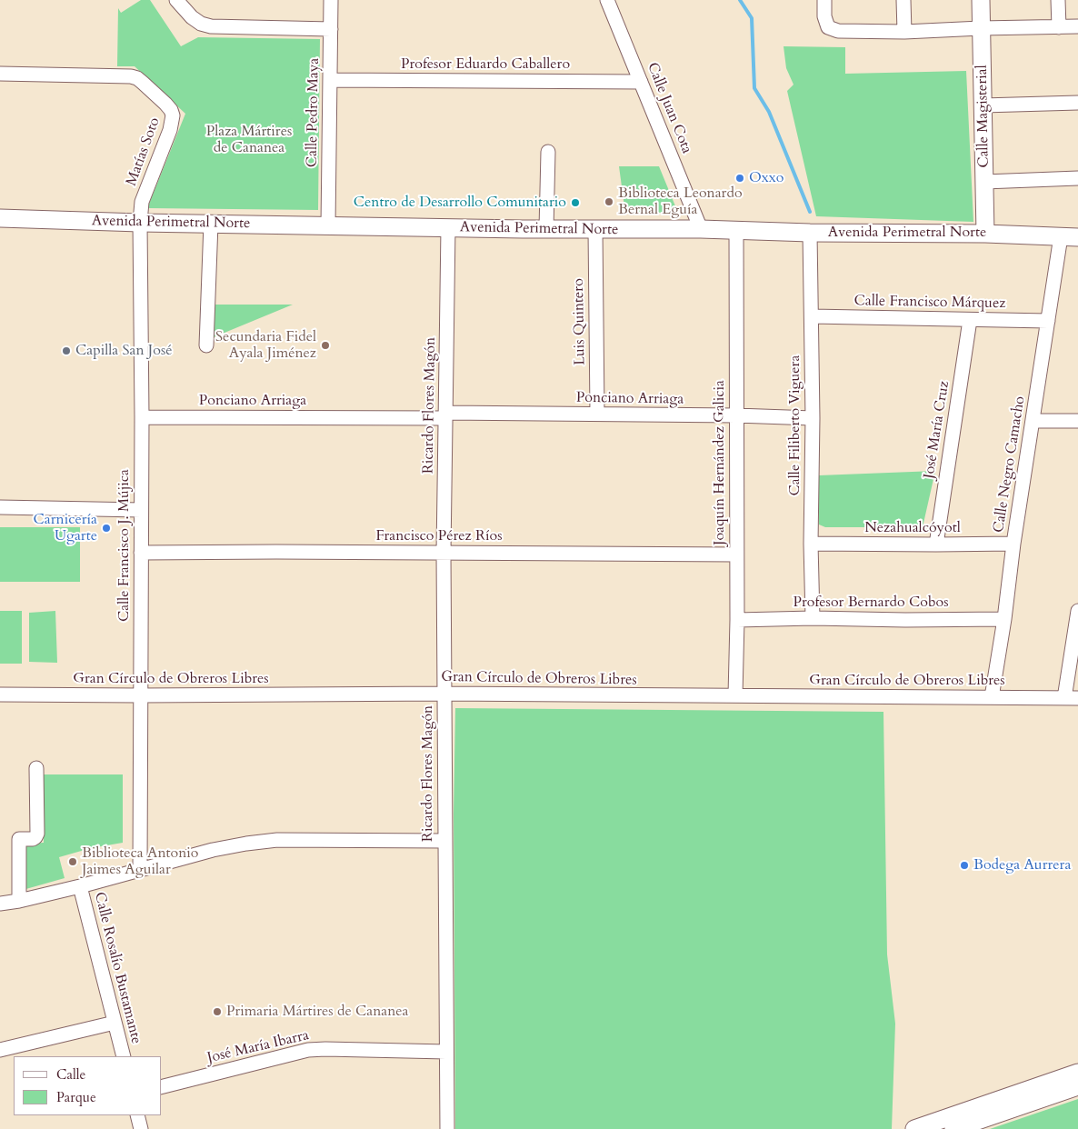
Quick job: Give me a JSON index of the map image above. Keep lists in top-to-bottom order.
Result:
{
  "streets": {
    "street": [
      "Profesor Eduardo Caballero",
      "Calle Juan Cota",
      "Calle Pedro Maya",
      "Calle Magisterial",
      "Matías Soto",
      "Avenida Perimetral Norte",
      "Calle Francisco Márquez",
      "Luis Quintero",
      "Ponciano Arriaga",
      "Ricardo Flores Magón",
      "Calle Filiberto Viguera",
      "José María Cruz",
      "Joaquín Hernández Galicia",
      "Calle Negro Camacho",
      "Nezahualcóyotl",
      "Francisco Pérez Ríos",
      "Calle Francisco J. Mújica",
      "Profesor Bernardo Cobos",
      "Gran Círculo de Obreros Libres",
      "Calle Rosalío Bustamante",
      "José María Ibarra"
    ]
  },
  "crossings": [
    ["Profesor Eduardo Caballero", "Calle Juan Cota"],
    ["Profesor Eduardo Caballero", "Calle Pedro Maya"],
    ["Calle Juan Cota", "Avenida Perimetral Norte"],
    ["Calle Pedro Maya", "Avenida Perimetral Norte"],
    ["Calle Magisterial", "Avenida Perimetral Norte"],
    ["Matías Soto", "Avenida Perimetral Norte"],
    ["Matías Soto", "Calle Francisco J. Mújica"],
    ["Avenida Perimetral Norte", "Luis Quintero"],
    ["Avenida Perimetral Norte", "Ricardo Flores Magón"],
    ["Avenida Perimetral Norte", "Calle Filiberto Viguera"],
    ["Avenida Perimetral Norte", "Joaquín Hernández Galicia"],
    ["Avenida Perimetral Norte", "Calle Negro Camacho"],
    ["Avenida Perimetral Norte", "Calle Francisco J. Mújica"],
    ["Calle Francisco Márquez", "Calle Filiberto Viguera"],
    ["Calle Francisco Márquez", "José María Cruz"],
    ["Calle Francisco Márquez", "Calle Negro Camacho"],
    ["Luis Quintero", "Ponciano Arriaga"],
    ["Ponciano Arriaga", "Ricardo Flores Magón"],
    ["Ponciano Arriaga", "Calle Filiberto Viguera"],
    ["Ponciano Arriaga", "Joaquín Hernández Galicia"],
    ["Ponciano Arriaga", "Calle Francisco J. Mújica"],
    ["Ricardo Flores Magón", "Francisco Pérez Ríos"],
    ["Ricardo Flores Magón", "Gran Círculo de Obreros Libres"],
    ["Ricardo Flores Magón", "José María Ibarra"],
    ["Calle Filiberto Viguera", "Nezahualcóyotl"],
    ["Calle Filiberto Viguera", "Profesor Bernardo Cobos"],
    ["José María Cruz", "Nezahualcóyotl"],
    ["Joaquín Hernández Galicia", "Francisco Pérez Ríos"],
    ["Joaquín Hernández Galicia", "Profesor Bernardo Cobos"],
    ["Joaquín Hernández Galicia", "Gran Círculo de Obreros Libres"],
    ["Calle Negro Camacho", "Nezahualcóyotl"],
    ["Calle Negro Camacho", "Profesor Bernardo Cobos"],
    ["Calle Negro Camacho", "Gran Círculo de Obreros Libres"],
    ["Francisco Pérez Ríos", "Calle Francisco J. Mújica"],
    ["Calle Francisco J. Mújica", "Gran Círculo de Obreros Libres"]
  ],
  "parks": ["Plaza Mártires de Cananea"],
  "places": [
    "Oxxo",
    "Biblioteca Leonardo Bernal Eguía",
    "Centro de Desarrollo Comunitario",
    "Secundaria Fidel Ayala Jiménez",
    "Capilla San José",
    "Carnicería Ugarte",
    "Biblioteca Antonio Jaimes Aguilar",
    "Bodega Aurrera",
    "Primaria Mártires de Cananea"
  ],
  "legend": ["Calle", "Parque"]
}
